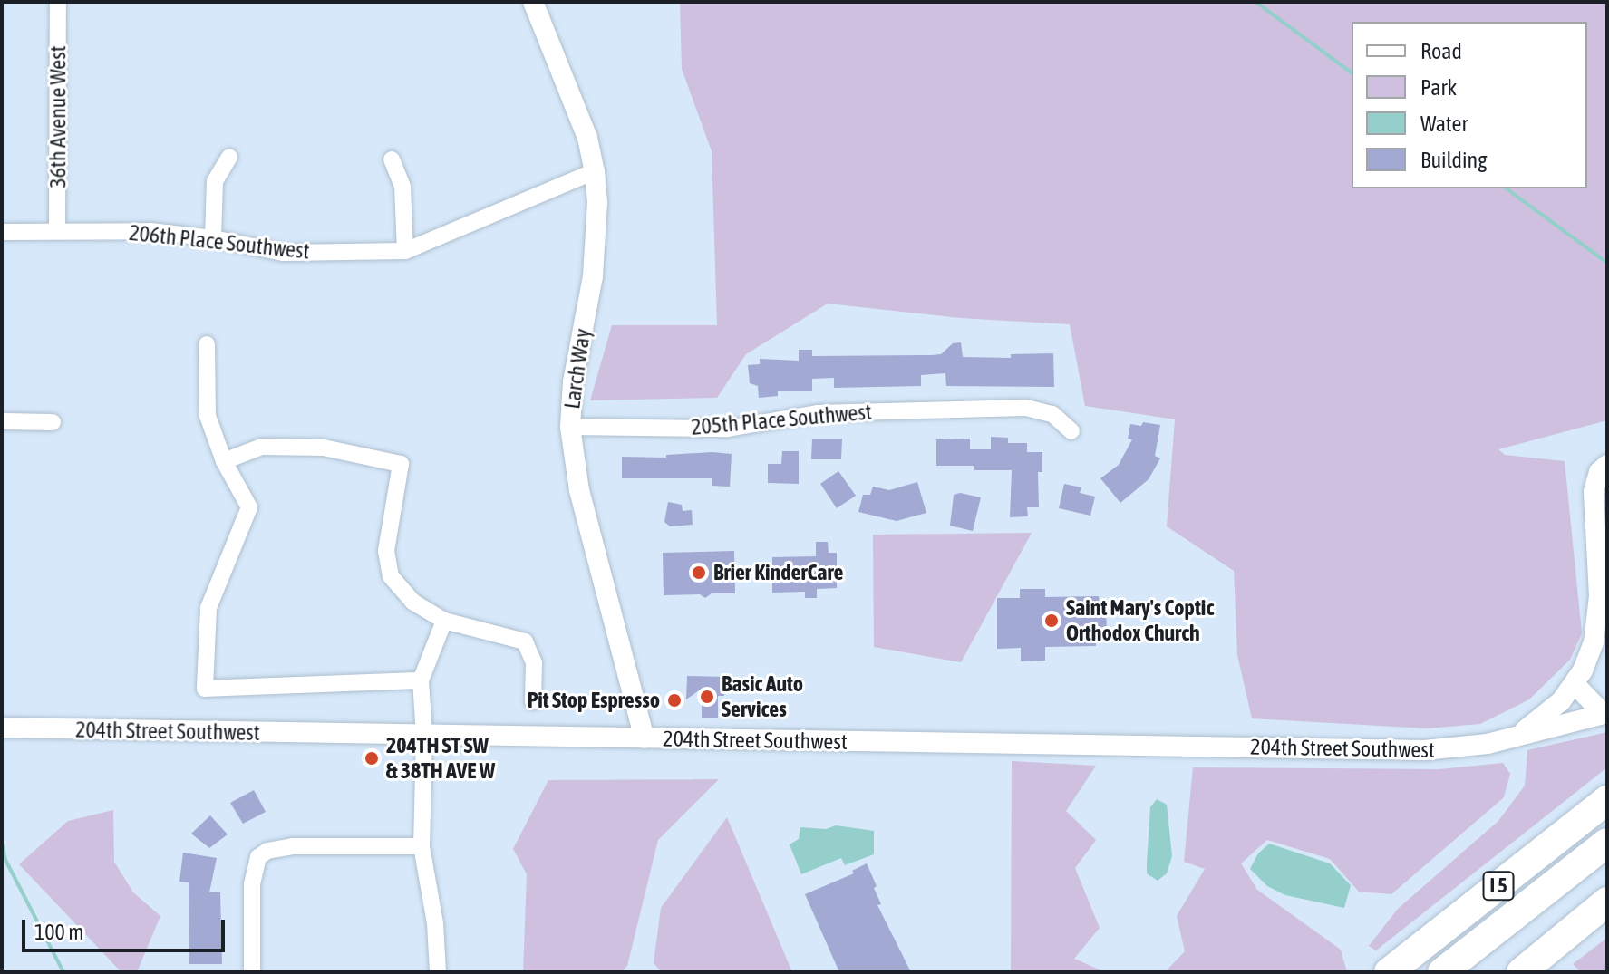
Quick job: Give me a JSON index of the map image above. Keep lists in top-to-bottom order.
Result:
{
  "streets": {
    "highway": ["I 5"],
    "street": [
      "36th Avenue West",
      "206th Place Southwest",
      "Larch Way",
      "205th Place Southwest",
      "204th Street Southwest"
    ]
  },
  "crossings": [
    ["36th Avenue West", "206th Place Southwest"],
    ["206th Place Southwest", "Larch Way"],
    ["Larch Way", "205th Place Southwest"],
    ["Larch Way", "204th Street Southwest"]
  ],
  "places": [
    "Brier KinderCare",
    "Saint Mary's Coptic Orthodox Church",
    "Basic Auto Services",
    "Pit Stop Espresso",
    "204TH ST SW & 38TH AVE W"
  ],
  "legend": [
    "Road",
    "Park",
    "Water",
    "Building"
  ],
  "scale_bar": "100 m"
}
